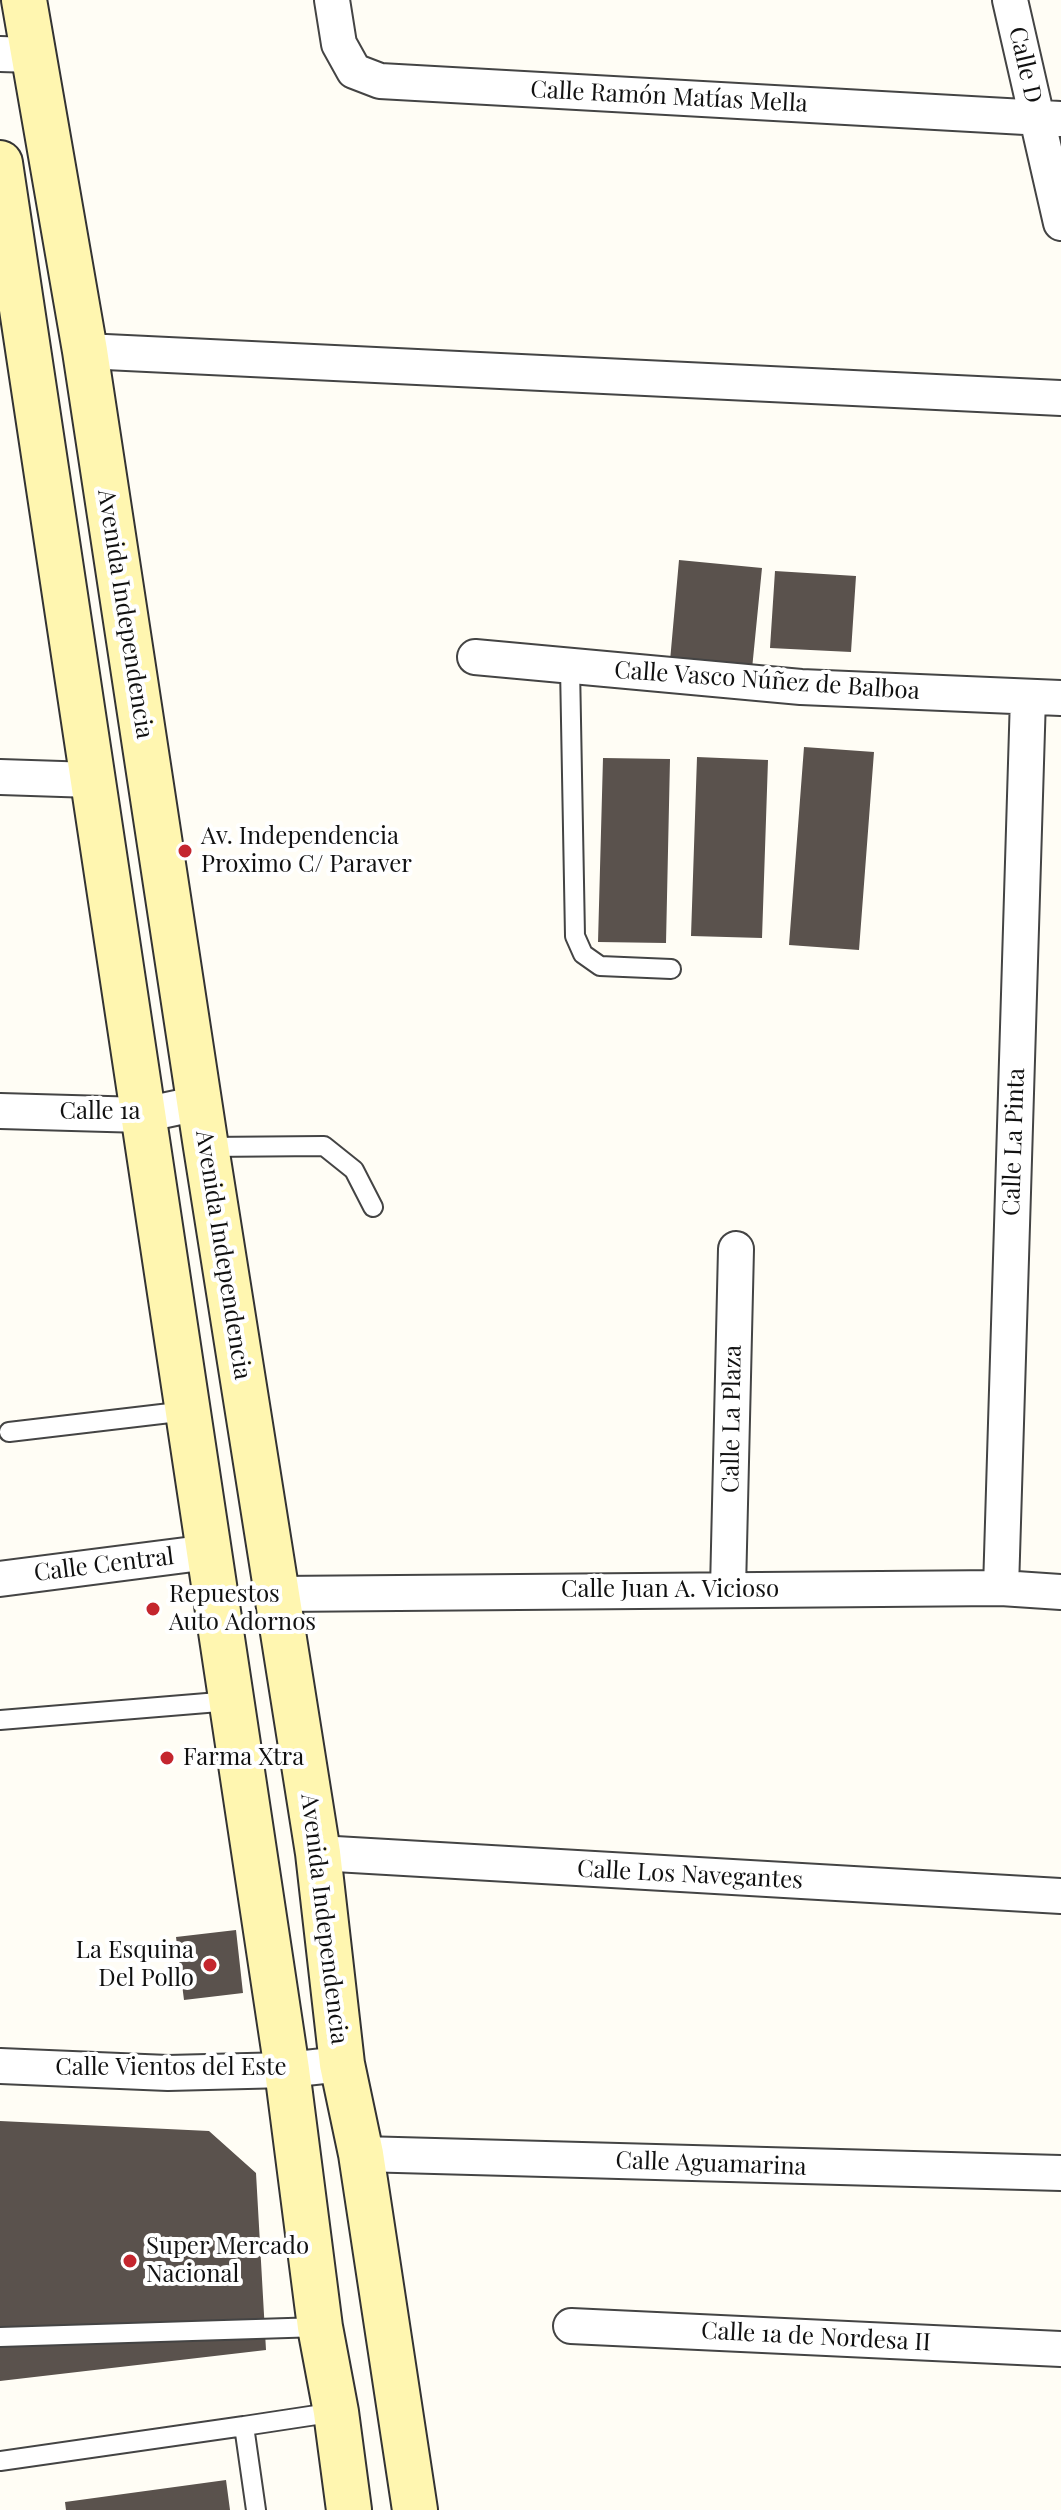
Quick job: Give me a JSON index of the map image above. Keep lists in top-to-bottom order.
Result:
{
  "streets": {
    "main road": ["Avenida Independencia"],
    "street": [
      "Calle D",
      "Calle Ramón Matías Mella",
      "Calle Vasco Núñez de Balboa",
      "Calle 1a",
      "Calle La Pinta",
      "Calle La Plaza",
      "Calle Central",
      "Calle Juan A. Vicioso",
      "Calle Los Navegantes",
      "Calle Vientos del Este",
      "Calle Aguamarina",
      "Calle 1a de Nordesa II"
    ]
  },
  "crossings": [
    ["Calle D", "Calle Ramón Matías Mella"],
    ["Avenida Independencia", "Calle 1a"],
    ["Avenida Independencia", "Calle Juan A. Vicioso"],
    ["Avenida Independencia", "Calle Los Navegantes"],
    ["Avenida Independencia", "Calle Vientos del Este"],
    ["Avenida Independencia", "Calle Aguamarina"],
    ["Calle Vasco Núñez de Balboa", "Calle La Pinta"],
    ["Calle La Pinta", "Calle Juan A. Vicioso"],
    ["Calle La Plaza", "Calle Juan A. Vicioso"]
  ],
  "places": [
    "Av. Independencia Proximo C/ Paraver",
    "Repuestos Auto Adornos",
    "Farma Xtra",
    "La Esquina Del Pollo",
    "Super Mercado Nacional"
  ]
}
